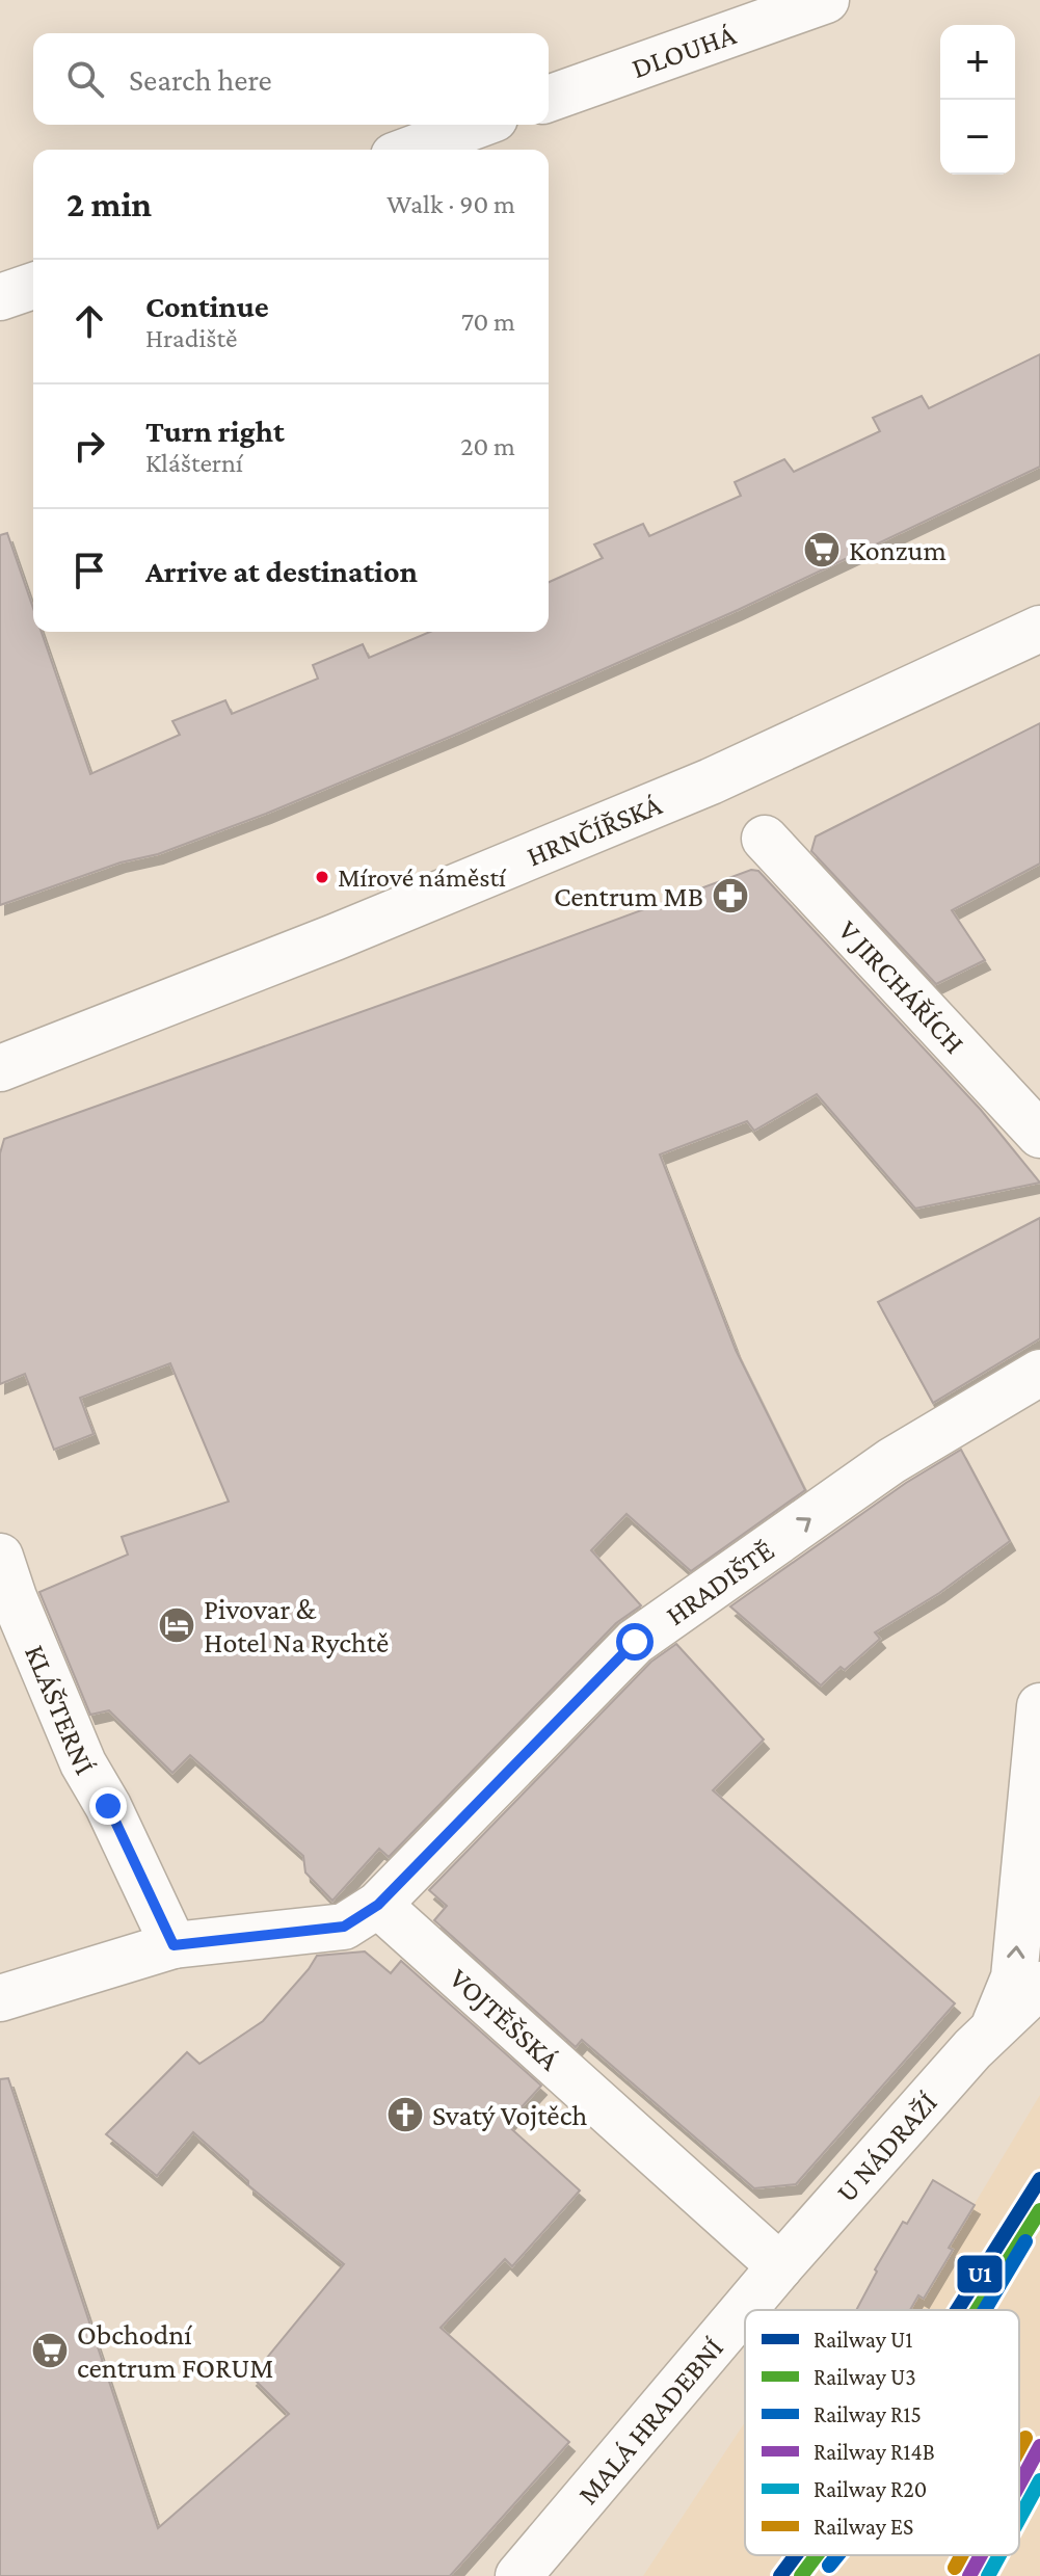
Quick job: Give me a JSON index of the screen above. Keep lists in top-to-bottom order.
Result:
{
  "streets": {
    "street": [
      "DLOUHÁ",
      "HRNČÍŘSKÁ",
      "V JIRCHÁŘÍCH",
      "HRADIŠTĚ",
      "KLÁŠTERNÍ",
      "VOJTĚŠSKÁ",
      "U NÁDRAŽÍ",
      "MALÁ HRADEBNÍ"
    ]
  },
  "crossings": [
    ["HRADIŠTĚ", "KLÁŠTERNÍ"],
    ["HRADIŠTĚ", "VOJTĚŠSKÁ"],
    ["VOJTĚŠSKÁ", "U NÁDRAŽÍ"],
    ["VOJTĚŠSKÁ", "MALÁ HRADEBNÍ"],
    ["U NÁDRAŽÍ", "MALÁ HRADEBNÍ"]
  ],
  "one_way": ["HRADIŠTĚ", "U NÁDRAŽÍ"],
  "places": {
    "supermarket": ["Konzum", "Obchodní centrum FORUM"],
    "other": ["Mírové náměstí"],
    "pharmacy": ["Centrum MB"],
    "hotel": ["Pivovar & Hotel Na Rychtě"],
    "church": ["Svatý Vojtěch"]
  },
  "lines": [
    "rail line U1",
    "rail line U3",
    "rail line R15",
    "rail line ES",
    "rail line R14B",
    "rail line R20"
  ],
  "legend": [
    "Railway U1",
    "Railway U3",
    "Railway R15",
    "Railway R14B",
    "Railway R20",
    "Railway ES"
  ],
  "page": {
    "map_buttons": ["+", "−"],
    "search": "Search here",
    "heading": ["2 min", "Walk · 90 m"],
    "list": [
      ["Continue", "Hradiště", "70 m"],
      ["Turn right", "Klášterní", "20 m"],
      "Arrive at destination"
    ]
  }
}
